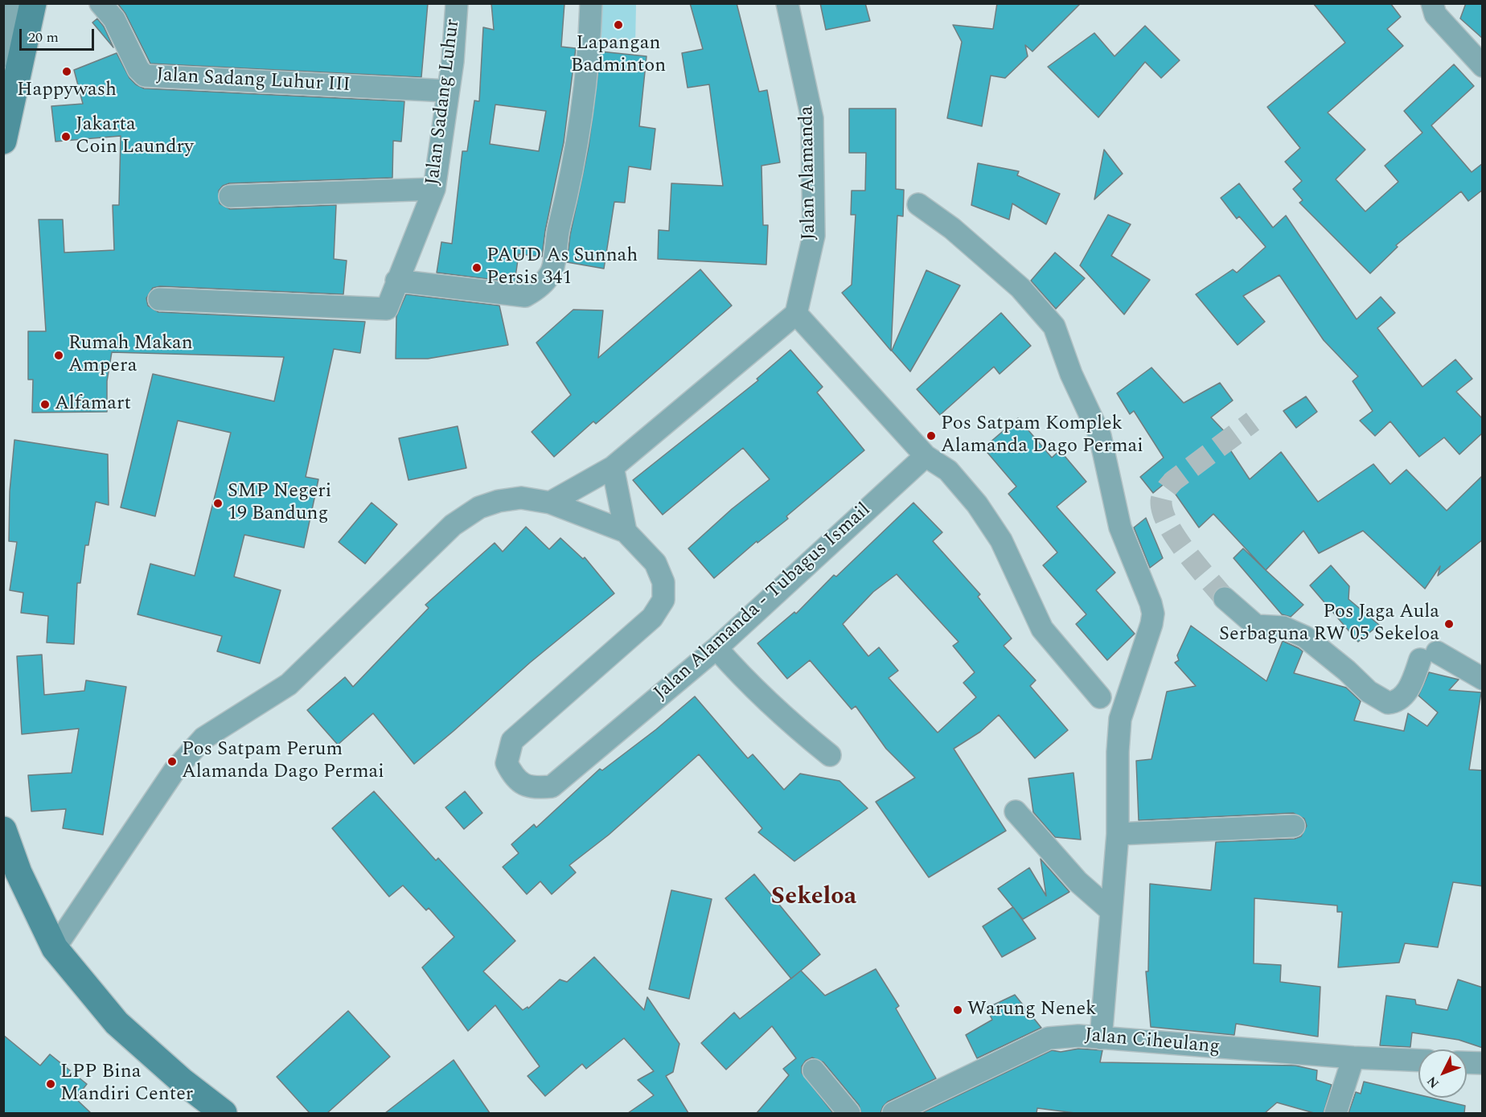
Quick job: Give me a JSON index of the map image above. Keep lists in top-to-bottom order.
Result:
{
  "streets": {
    "street": [
      "Jalan Sadang Luhur III",
      "Jalan Sadang Luhur",
      "Jalan Alamanda",
      "Jalan Alamanda - Tubagus Ismail",
      "Jalan Ciheulang"
    ]
  },
  "crossings": [
    ["Jalan Sadang Luhur III", "Jalan Sadang Luhur"]
  ],
  "districts": ["Sekeloa"],
  "places": [
    "Lapangan Badminton",
    "Happywash",
    "Jakarta Coin Laundry",
    "PAUD As Sunnah Persis 341",
    "Rumah Makan Ampera",
    "Alfamart",
    "Pos Satpam Komplek Alamanda Dago Permai",
    "SMP Negeri 19 Bandung",
    "Pos Jaga Aula Serbaguna RW 05 Sekeloa",
    "Pos Satpam Perum Alamanda Dago Permai",
    "Warung Nenek",
    "LPP Bina Mandiri Center"
  ],
  "scale_bar": "20 m",
  "north": "bottom left"
}
